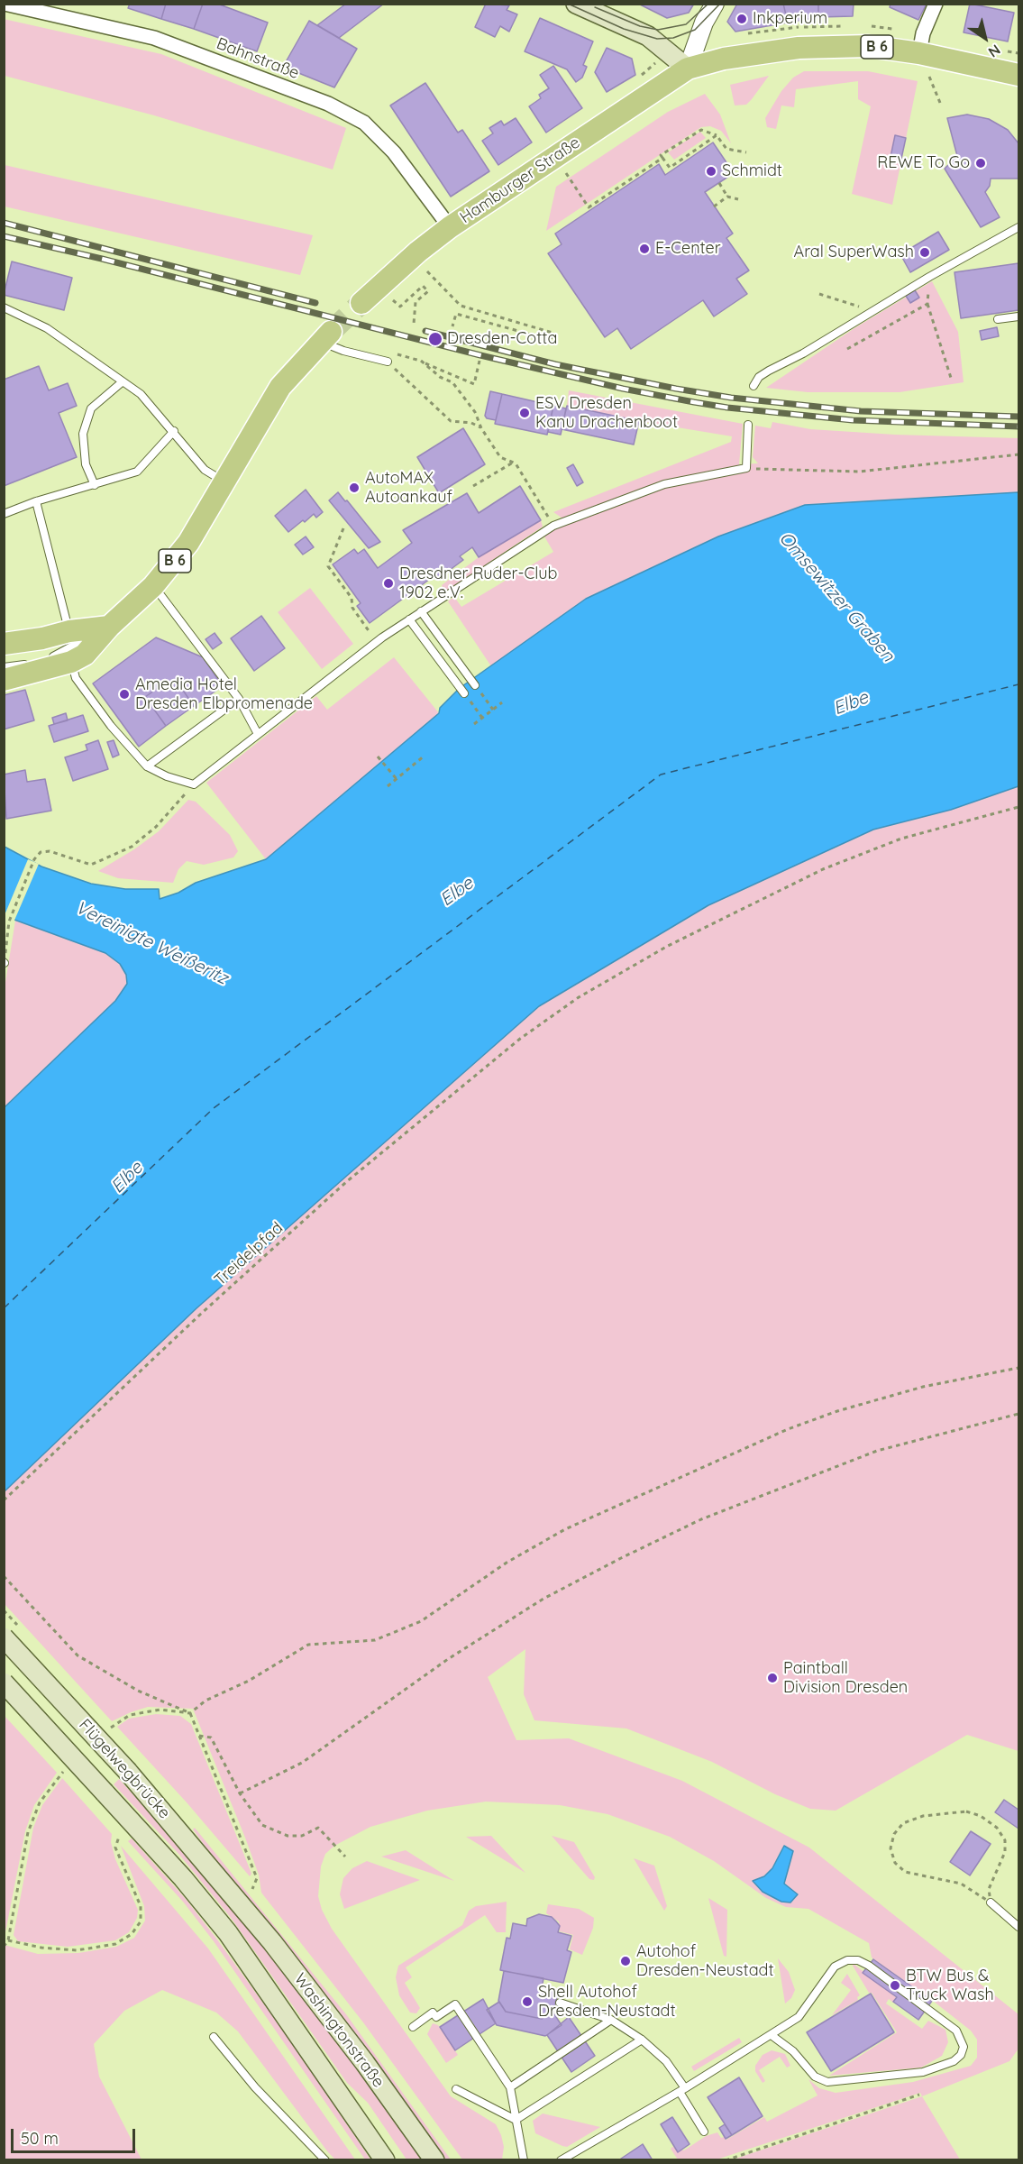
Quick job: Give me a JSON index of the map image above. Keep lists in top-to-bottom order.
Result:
{
  "streets": {
    "main road": [
      "B 6",
      "Hamburger Straße",
      "Flügelwegbrücke",
      "Washingtonstraße"
    ],
    "street": ["Bahnstraße"],
    "path": ["Treidelpfad"]
  },
  "crossings": [
    ["B 6", "Hamburger Straße"],
    ["Bahnstraße", "Hamburger Straße"],
    ["Flügelwegbrücke", "Washingtonstraße"]
  ],
  "water": ["Omsewitzer Graben", "Elbe", "Vereinigte Weißeritz"],
  "places": [
    "Inkperium",
    "REWE To Go",
    "Schmidt",
    "E-Center",
    "Aral SuperWash",
    "Dresden-Cotta",
    "ESV Dresden Kanu Drachenboot",
    "AutoMAX Autoankauf",
    "Dresdner Ruder-Club 1902 e.V.",
    "Amedia Hotel Dresden Elbpromenade",
    "Paintball Division Dresden",
    "Autohof Dresden-Neustadt",
    "BTW Bus & Truck Wash",
    "Shell Autohof Dresden-Neustadt"
  ],
  "scale_bar": "50 m",
  "north": "bottom right"
}
